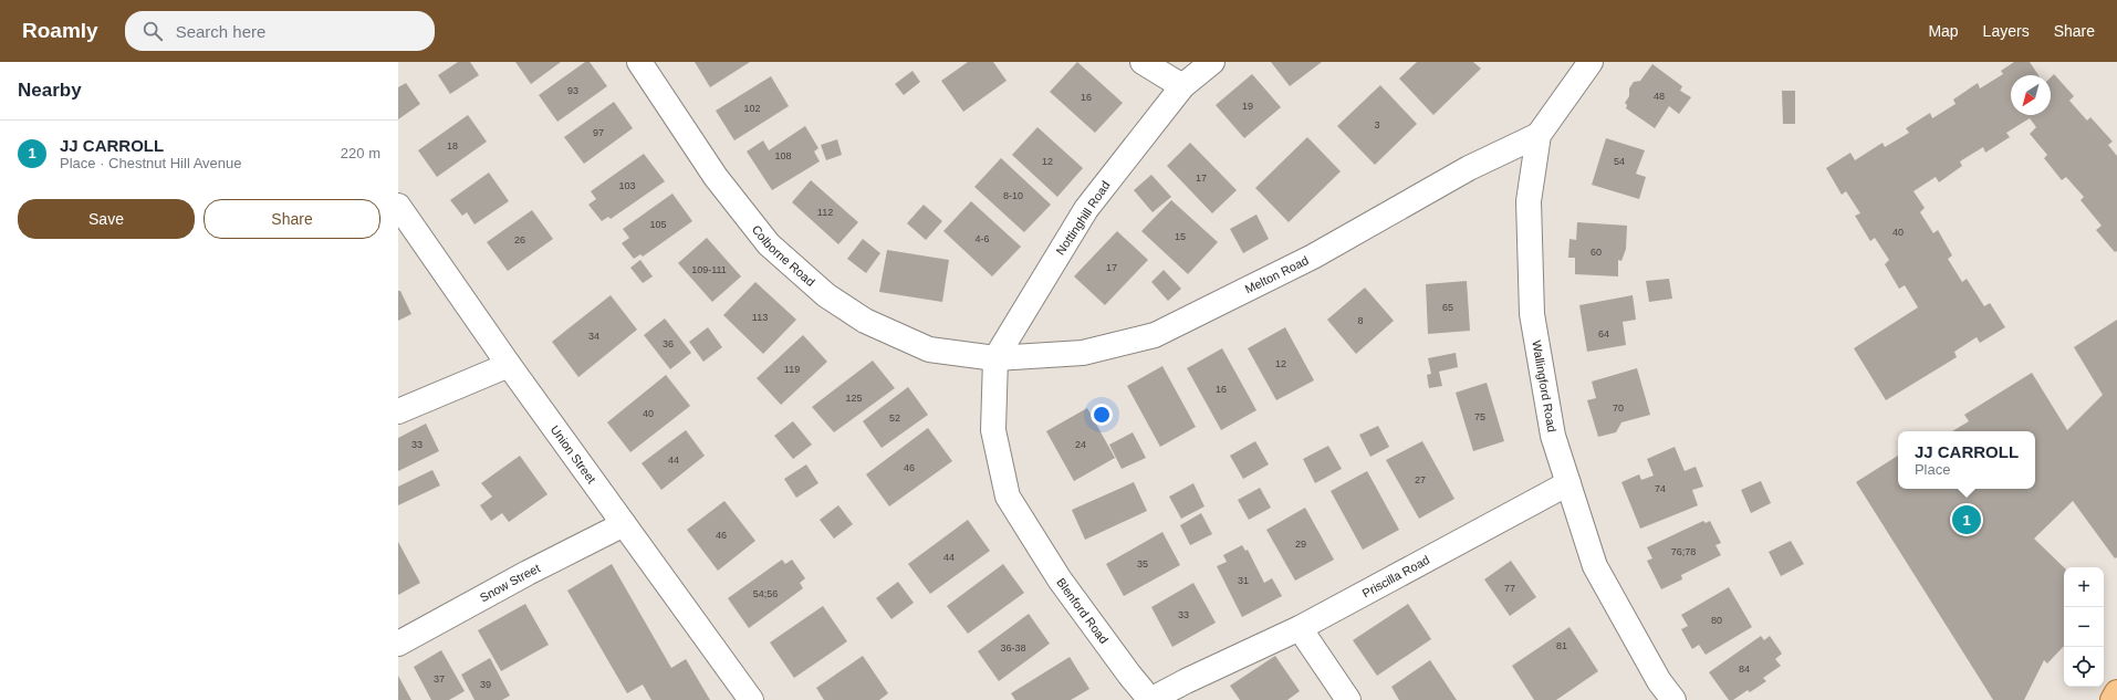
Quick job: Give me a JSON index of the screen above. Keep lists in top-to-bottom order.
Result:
{
  "streets": {
    "street": [
      "Nottinghill Road",
      "Colborne Road",
      "Melton Road",
      "Wallingford Road",
      "Union Street",
      "Priscilla Road",
      "Snow Street",
      "Blenford Road"
    ]
  },
  "crossings": [
    ["Nottinghill Road", "Colborne Road"],
    ["Nottinghill Road", "Melton Road"],
    ["Nottinghill Road", "Blenford Road"],
    ["Colborne Road", "Melton Road"],
    ["Colborne Road", "Blenford Road"],
    ["Melton Road", "Wallingford Road"],
    ["Melton Road", "Blenford Road"],
    ["Wallingford Road", "Priscilla Road"],
    ["Union Street", "Snow Street"],
    ["Priscilla Road", "Blenford Road"]
  ],
  "house_numbers": [
    "93",
    "48",
    "16",
    "19",
    "102",
    "3",
    "97",
    "18",
    "108",
    "12",
    "54",
    "17",
    "103",
    "8-10",
    "112",
    "105",
    "40",
    "15",
    "4-6",
    "26",
    "60",
    "17",
    "109-111",
    "65",
    "113",
    "8",
    "64",
    "34",
    "36",
    "12",
    "119",
    "16",
    "125",
    "70",
    "40",
    "75",
    "52",
    "33",
    "24",
    "44",
    "46",
    "27",
    "74",
    "46",
    "29",
    "76;78",
    "44",
    "35",
    "31",
    "77",
    "54;56",
    "33",
    "80",
    "81",
    "36-38",
    "84",
    "37",
    "39"
  ],
  "north": "bottom left",
  "page": {
    "header": "Roamly",
    "search": "Search here",
    "nav": ["Map", "Layers", "Share"],
    "heading": "Nearby",
    "list": [
      {
        "mark": "1",
        "name": "JJ CARROLL",
        "note": "Place · Chestnut Hill Avenue",
        "value": "220 m"
      }
    ],
    "buttons": ["Save", "Share"],
    "popup": ["JJ CARROLL", "Place"],
    "pins": "1",
    "map_buttons": ["+", "−"]
  }
}
